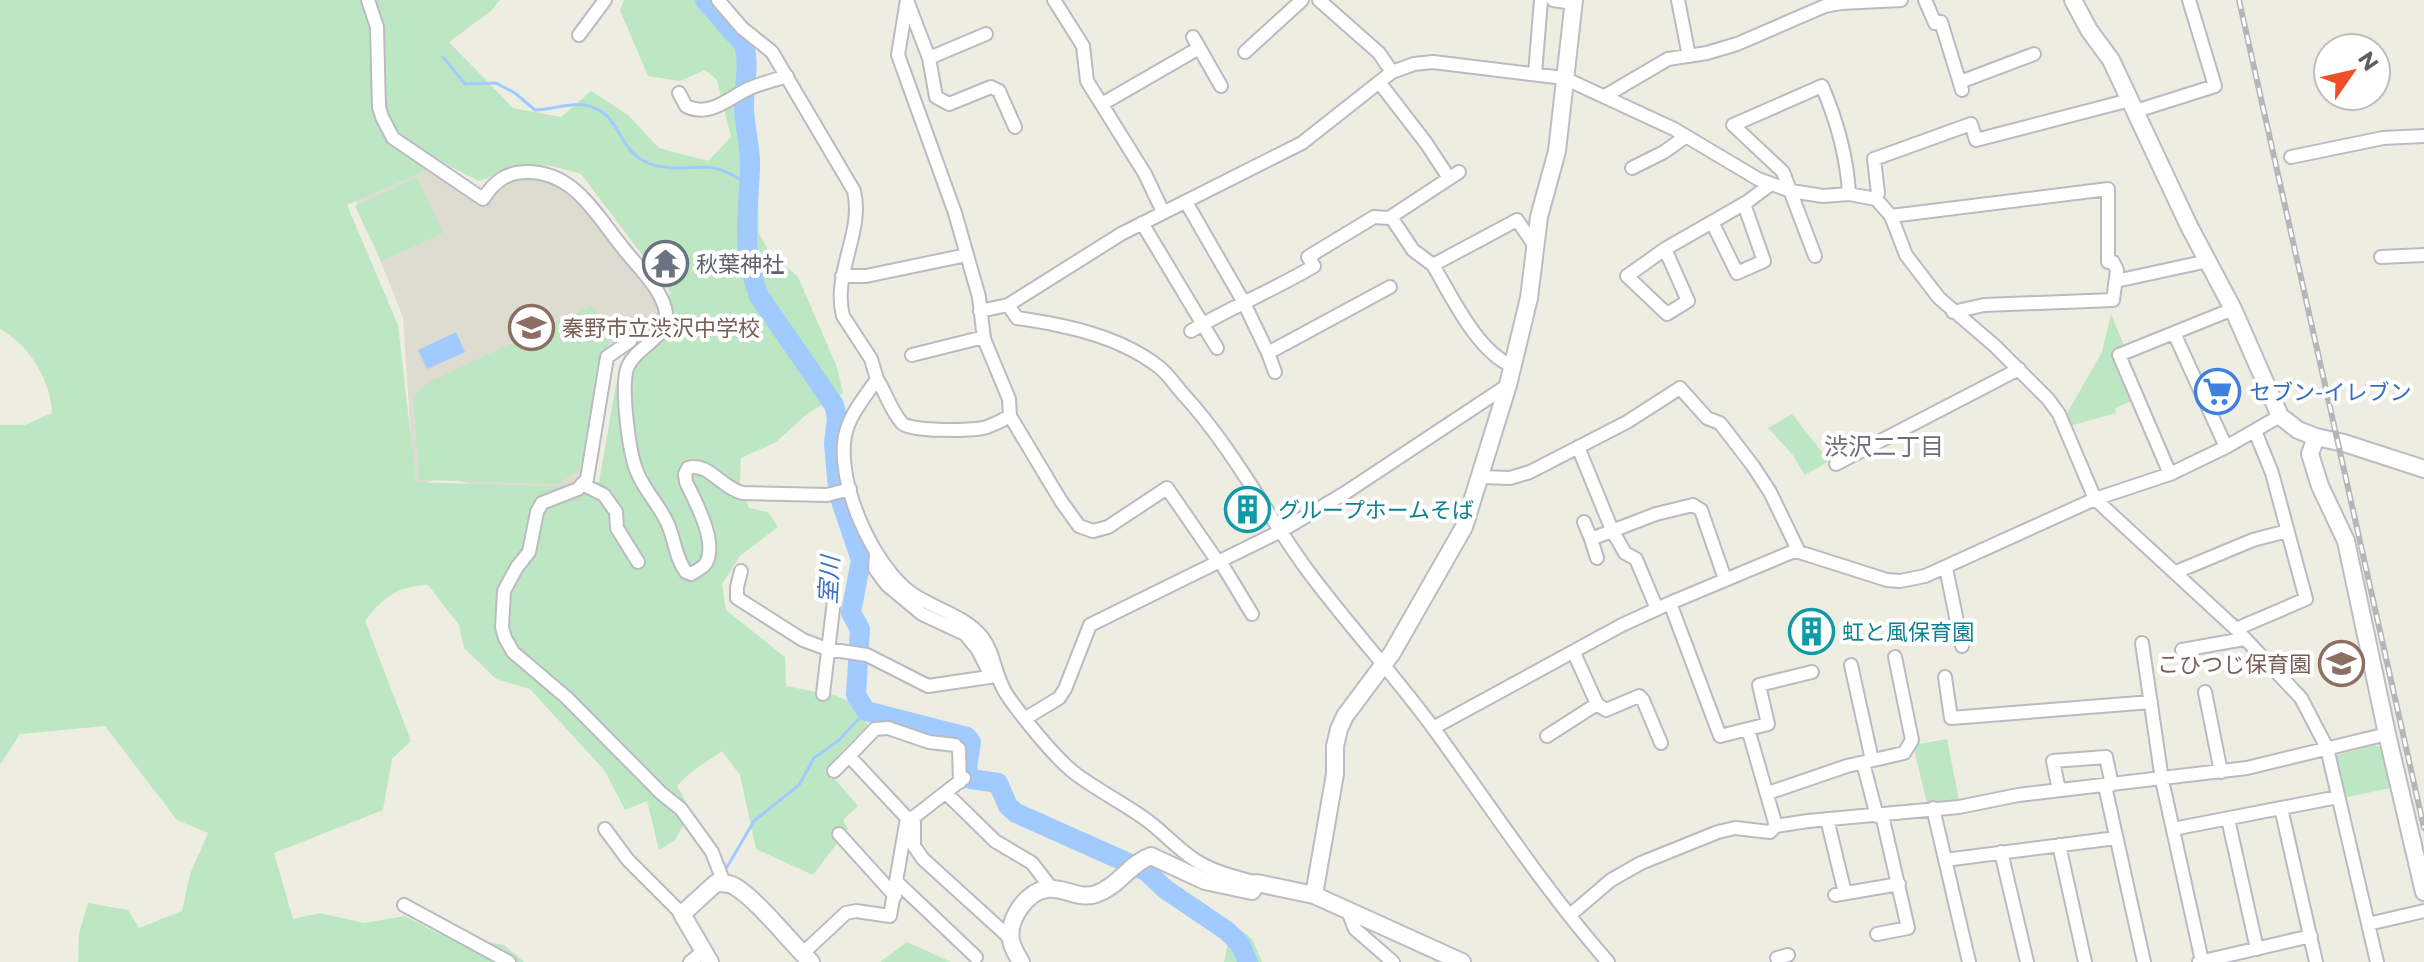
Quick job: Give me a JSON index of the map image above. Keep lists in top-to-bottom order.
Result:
{
  "districts": ["渋沢二丁目"],
  "water": ["室川"],
  "places": {
    "temple": ["秋葉神社"],
    "school or university": ["秦野市立渋沢中学校", "こひつじ保育園"],
    "supermarket": ["セブン-イレブン"],
    "building": ["グループホームそば", "虹と風保育園"]
  },
  "north": "top right"
}
